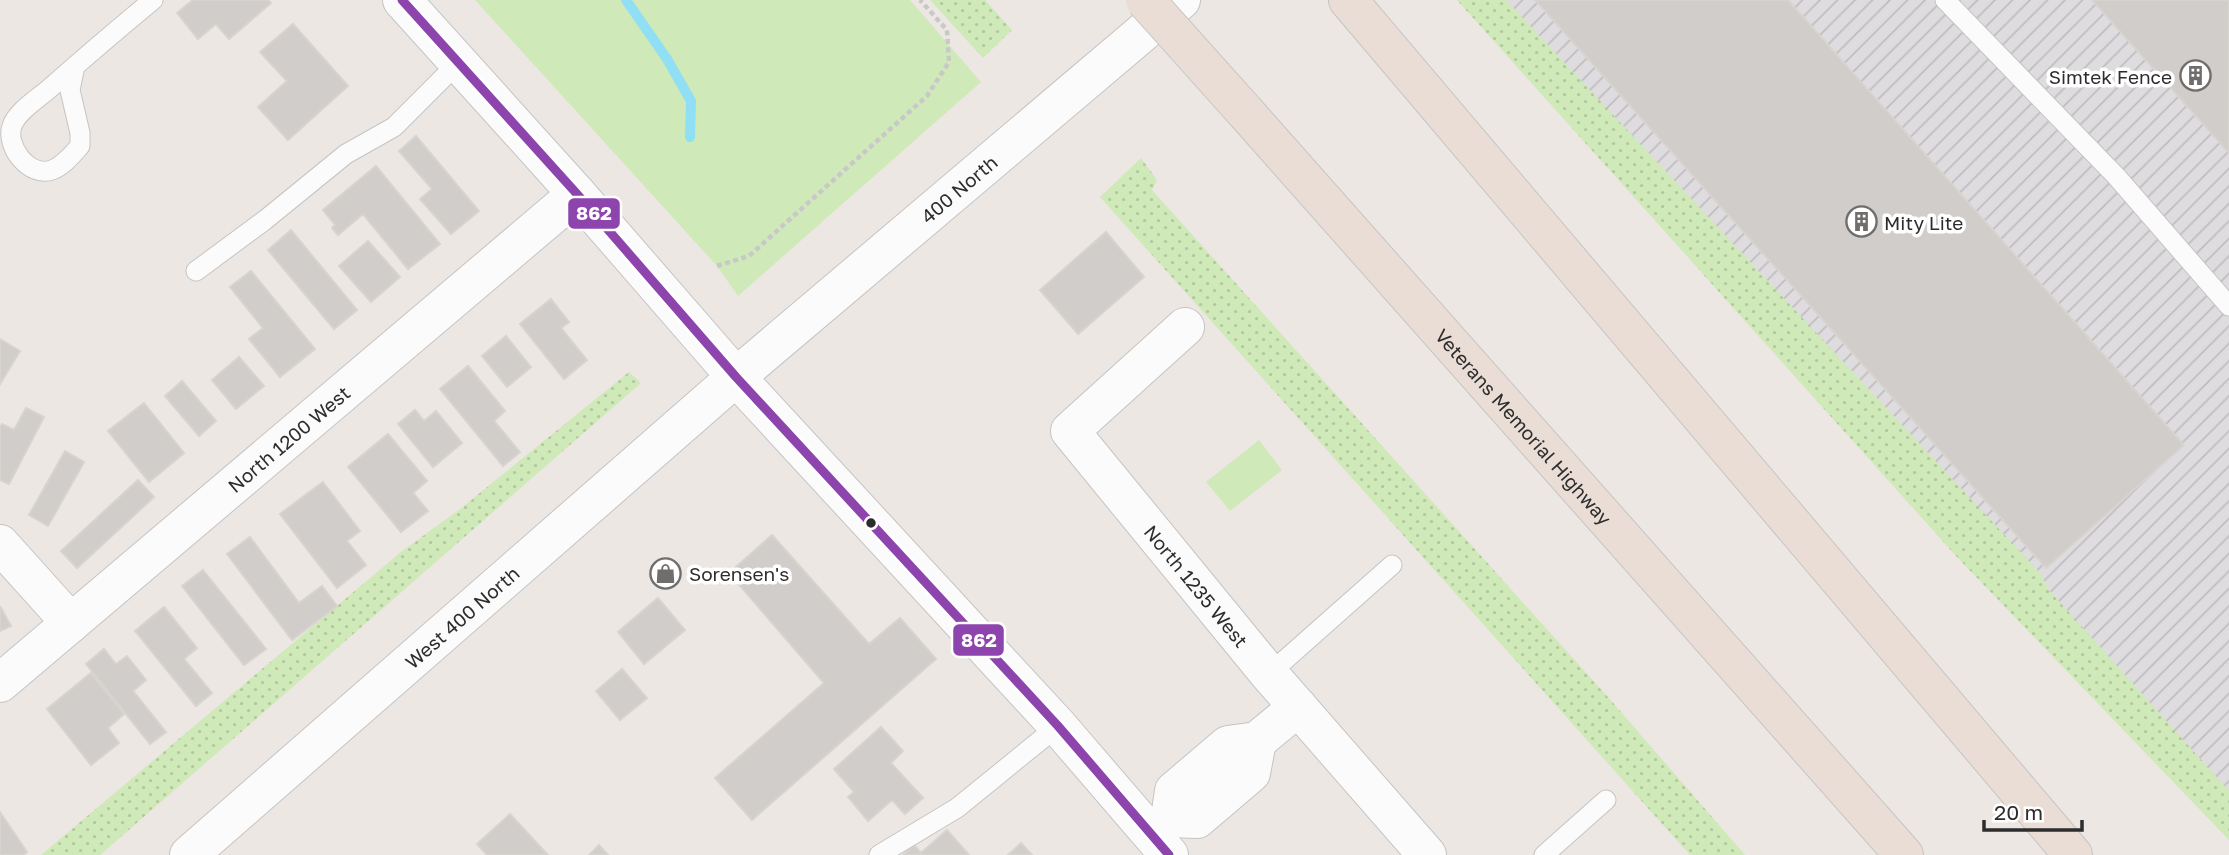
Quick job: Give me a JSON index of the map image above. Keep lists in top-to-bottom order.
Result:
{
  "streets": {
    "highway": ["Veterans Memorial Highway"],
    "street": [
      "400 North",
      "North 1200 West",
      "North 1235 West",
      "West 400 North"
    ]
  },
  "crossings": [
    ["400 North", "West 400 North"]
  ],
  "places": {
    "building": ["Simtek Fence", "Mity Lite"],
    "shop": ["Sorensen's"]
  },
  "lines": ["transit line 862"],
  "scale_bar": "20 m"
}
